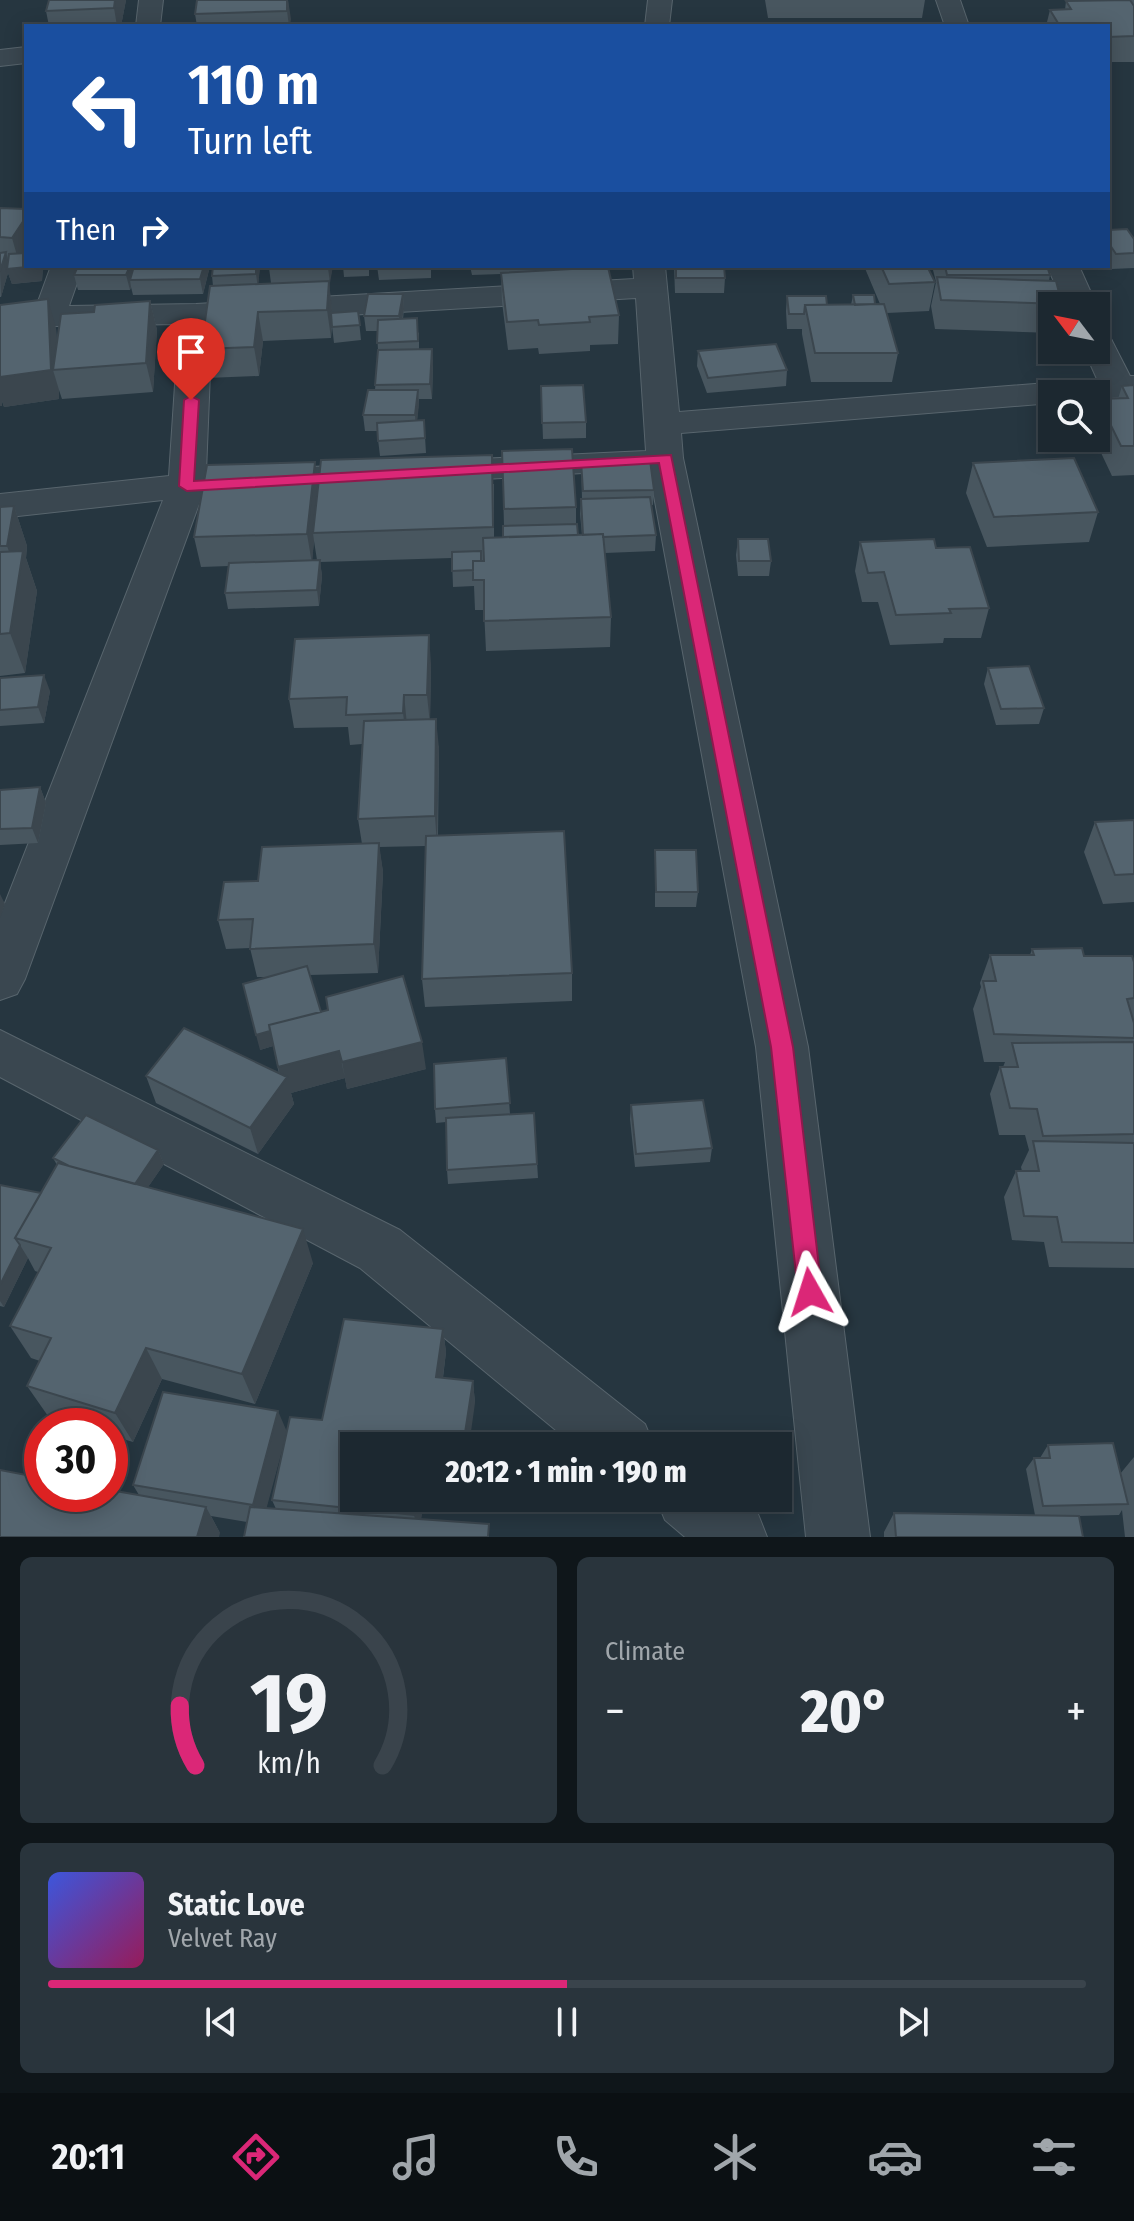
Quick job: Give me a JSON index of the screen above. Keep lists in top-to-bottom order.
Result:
{
  "north": "top left",
  "page": {
    "turn": ["110 m", "Turn left"],
    "then": "Then",
    "limit": "30",
    "trip": "20:12 · 1 min · 190 m",
    "tile": "Climate",
    "heat": ["−", "20°", "+"],
    "song": ["Static Love", "Velvet Ray"],
    "tabs": "20:11",
    "gauge": ["19", "km/h"]
  }
}
